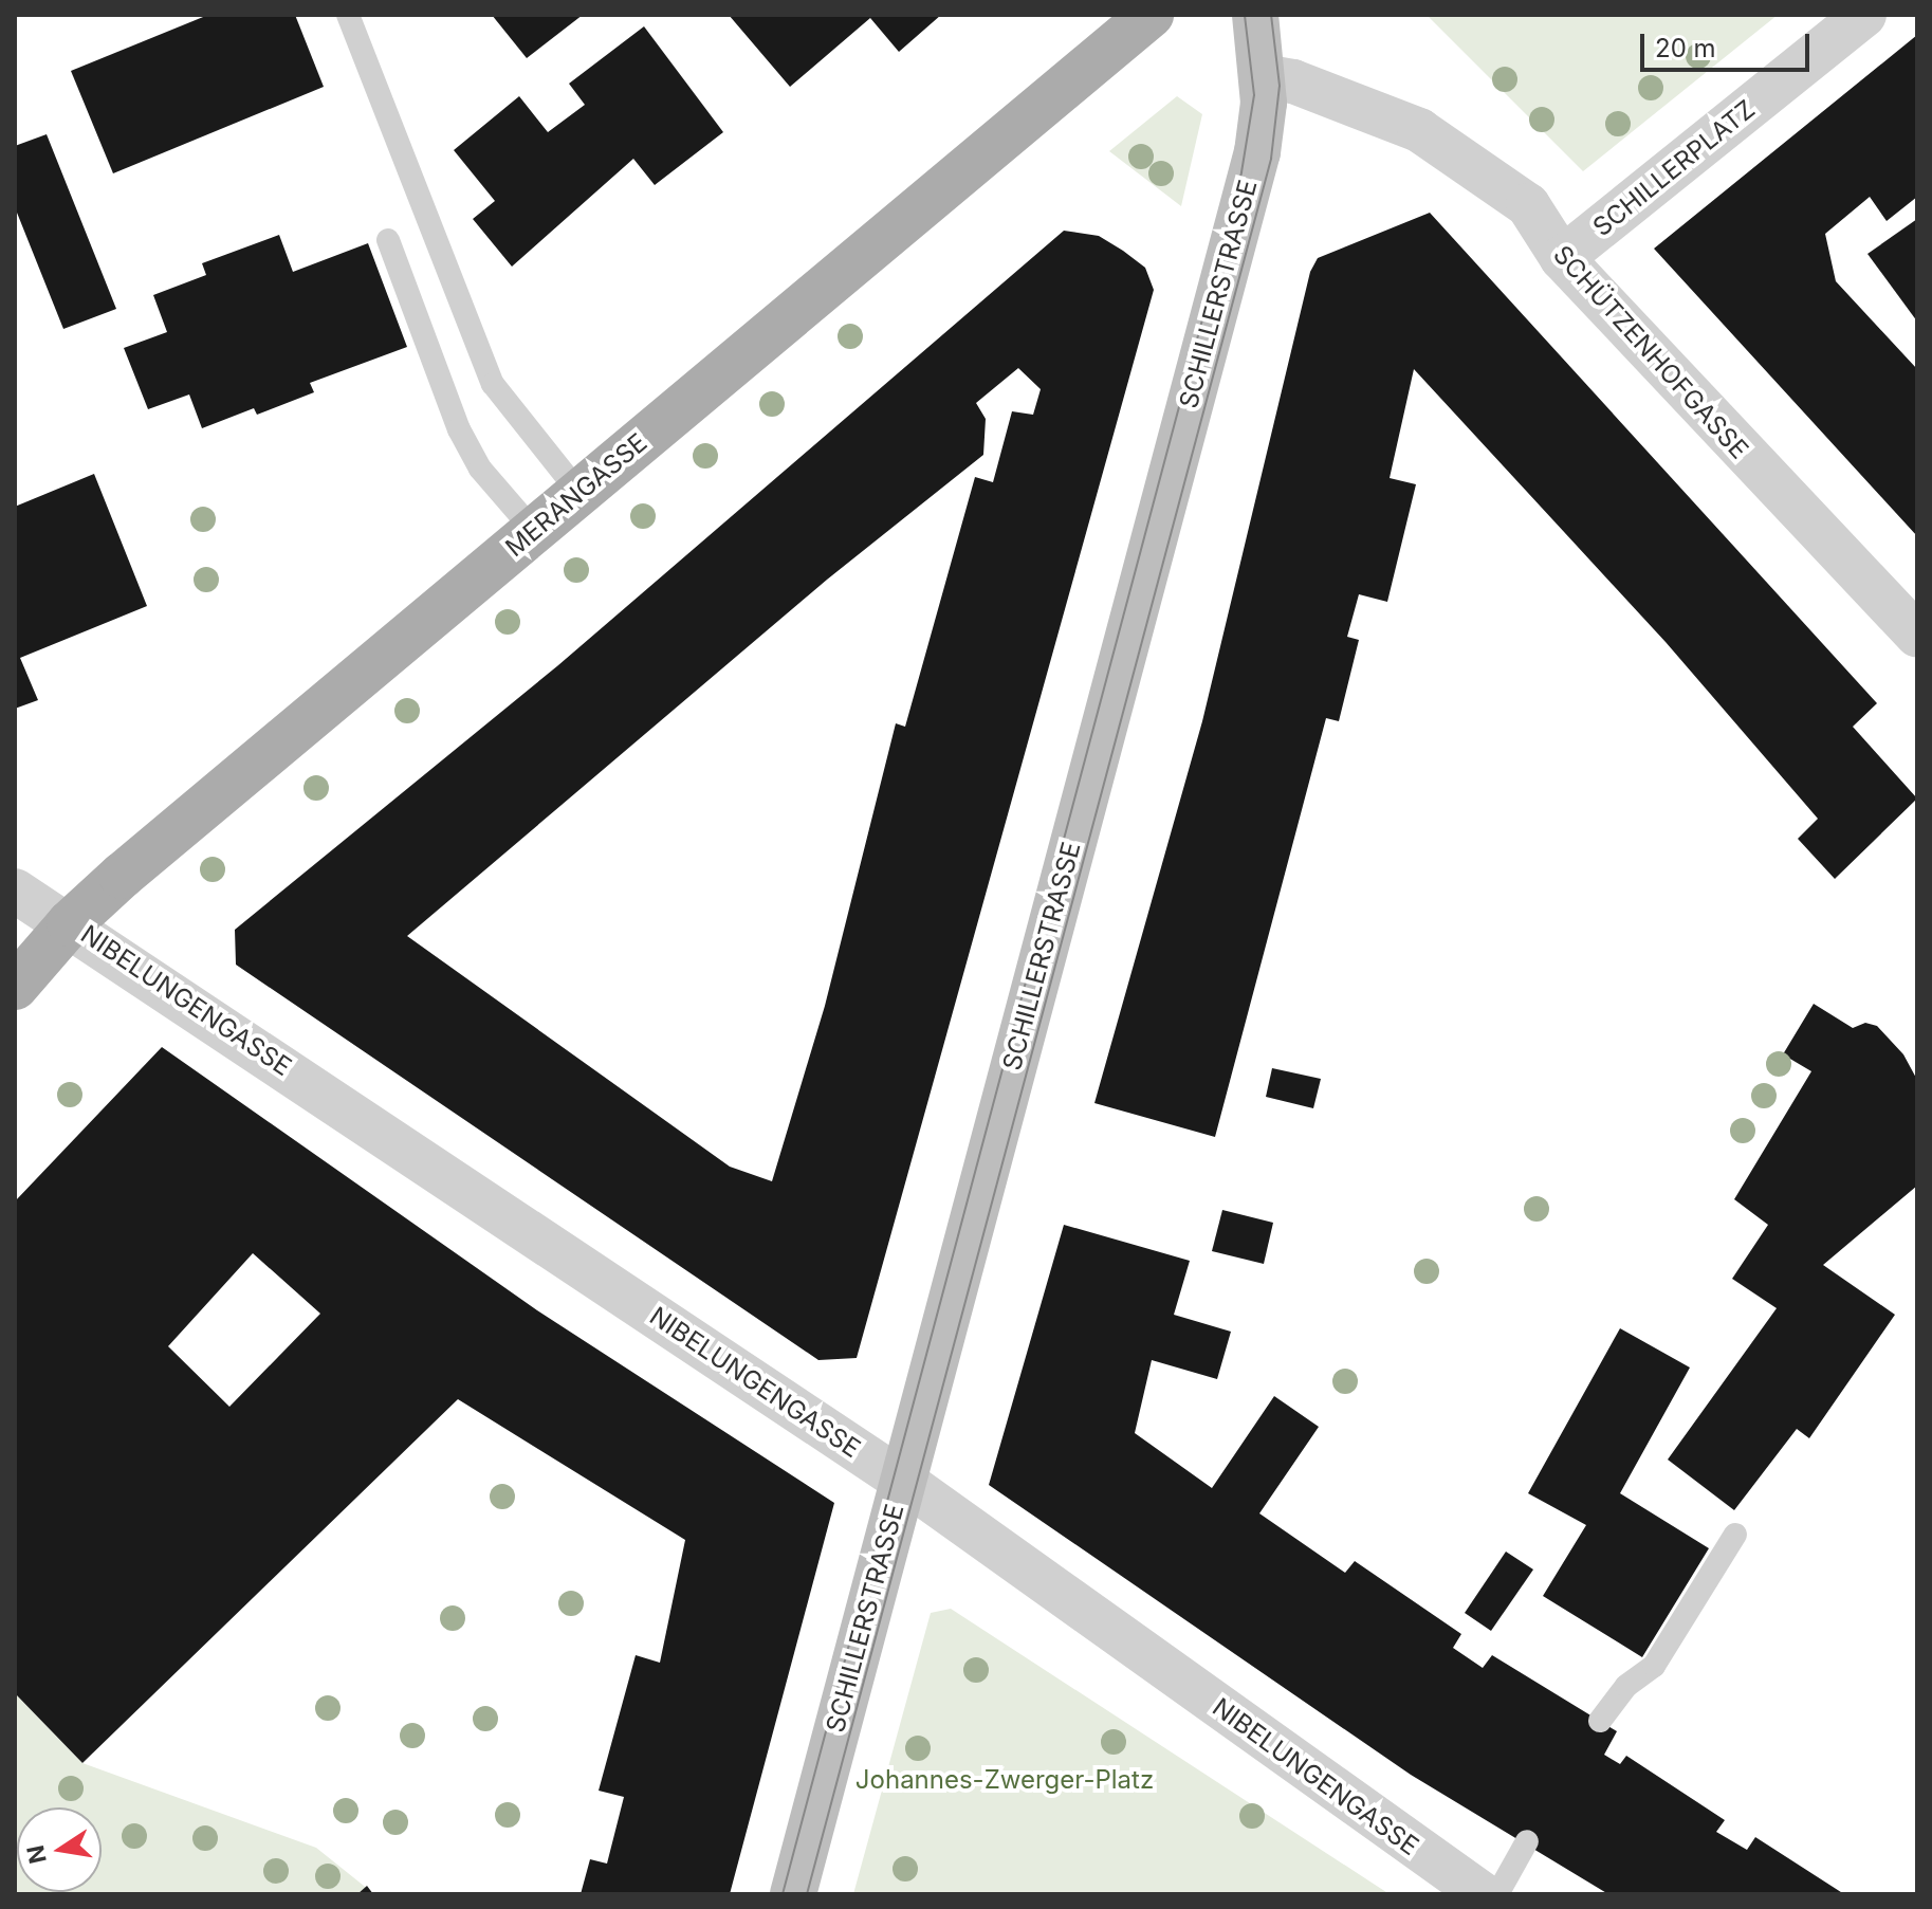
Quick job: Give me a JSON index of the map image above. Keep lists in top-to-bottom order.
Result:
{
  "streets": {
    "main road": ["SCHILLERSTRASSE", "MERANGASSE"],
    "street": ["SCHILLERPLATZ", "SCHÜTZENHOFGASSE", "NIBELUNGENGASSE"]
  },
  "crossings": [
    ["SCHILLERPLATZ", "SCHÜTZENHOFGASSE"],
    ["SCHILLERSTRASSE", "SCHÜTZENHOFGASSE"],
    ["SCHILLERSTRASSE", "NIBELUNGENGASSE"],
    ["MERANGASSE", "NIBELUNGENGASSE"]
  ],
  "parks": ["Johannes-Zwerger-Platz"],
  "scale_bar": "20 m",
  "north": "left"
}
